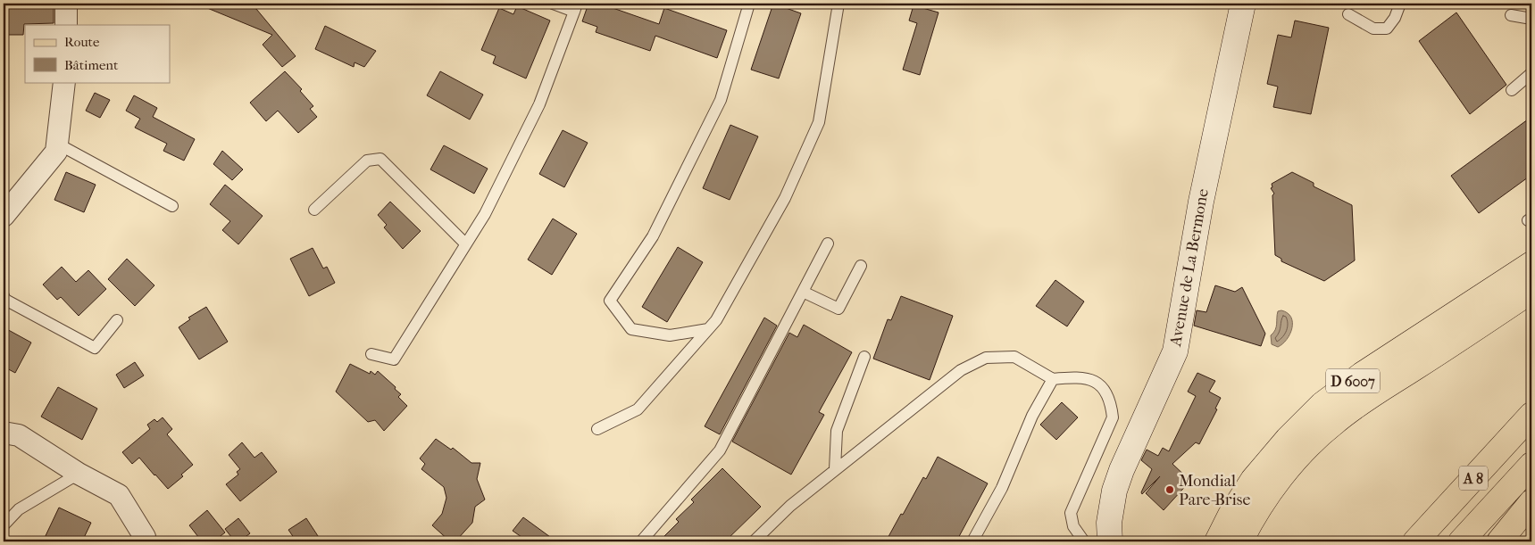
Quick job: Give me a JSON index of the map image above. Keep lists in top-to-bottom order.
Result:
{
  "streets": {
    "main road": ["D 6007", "A 8"],
    "street": ["Avenue de La Bermone"]
  },
  "places": ["Mondial Pare-Brise"],
  "legend": ["Route", "Bâtiment"]
}
